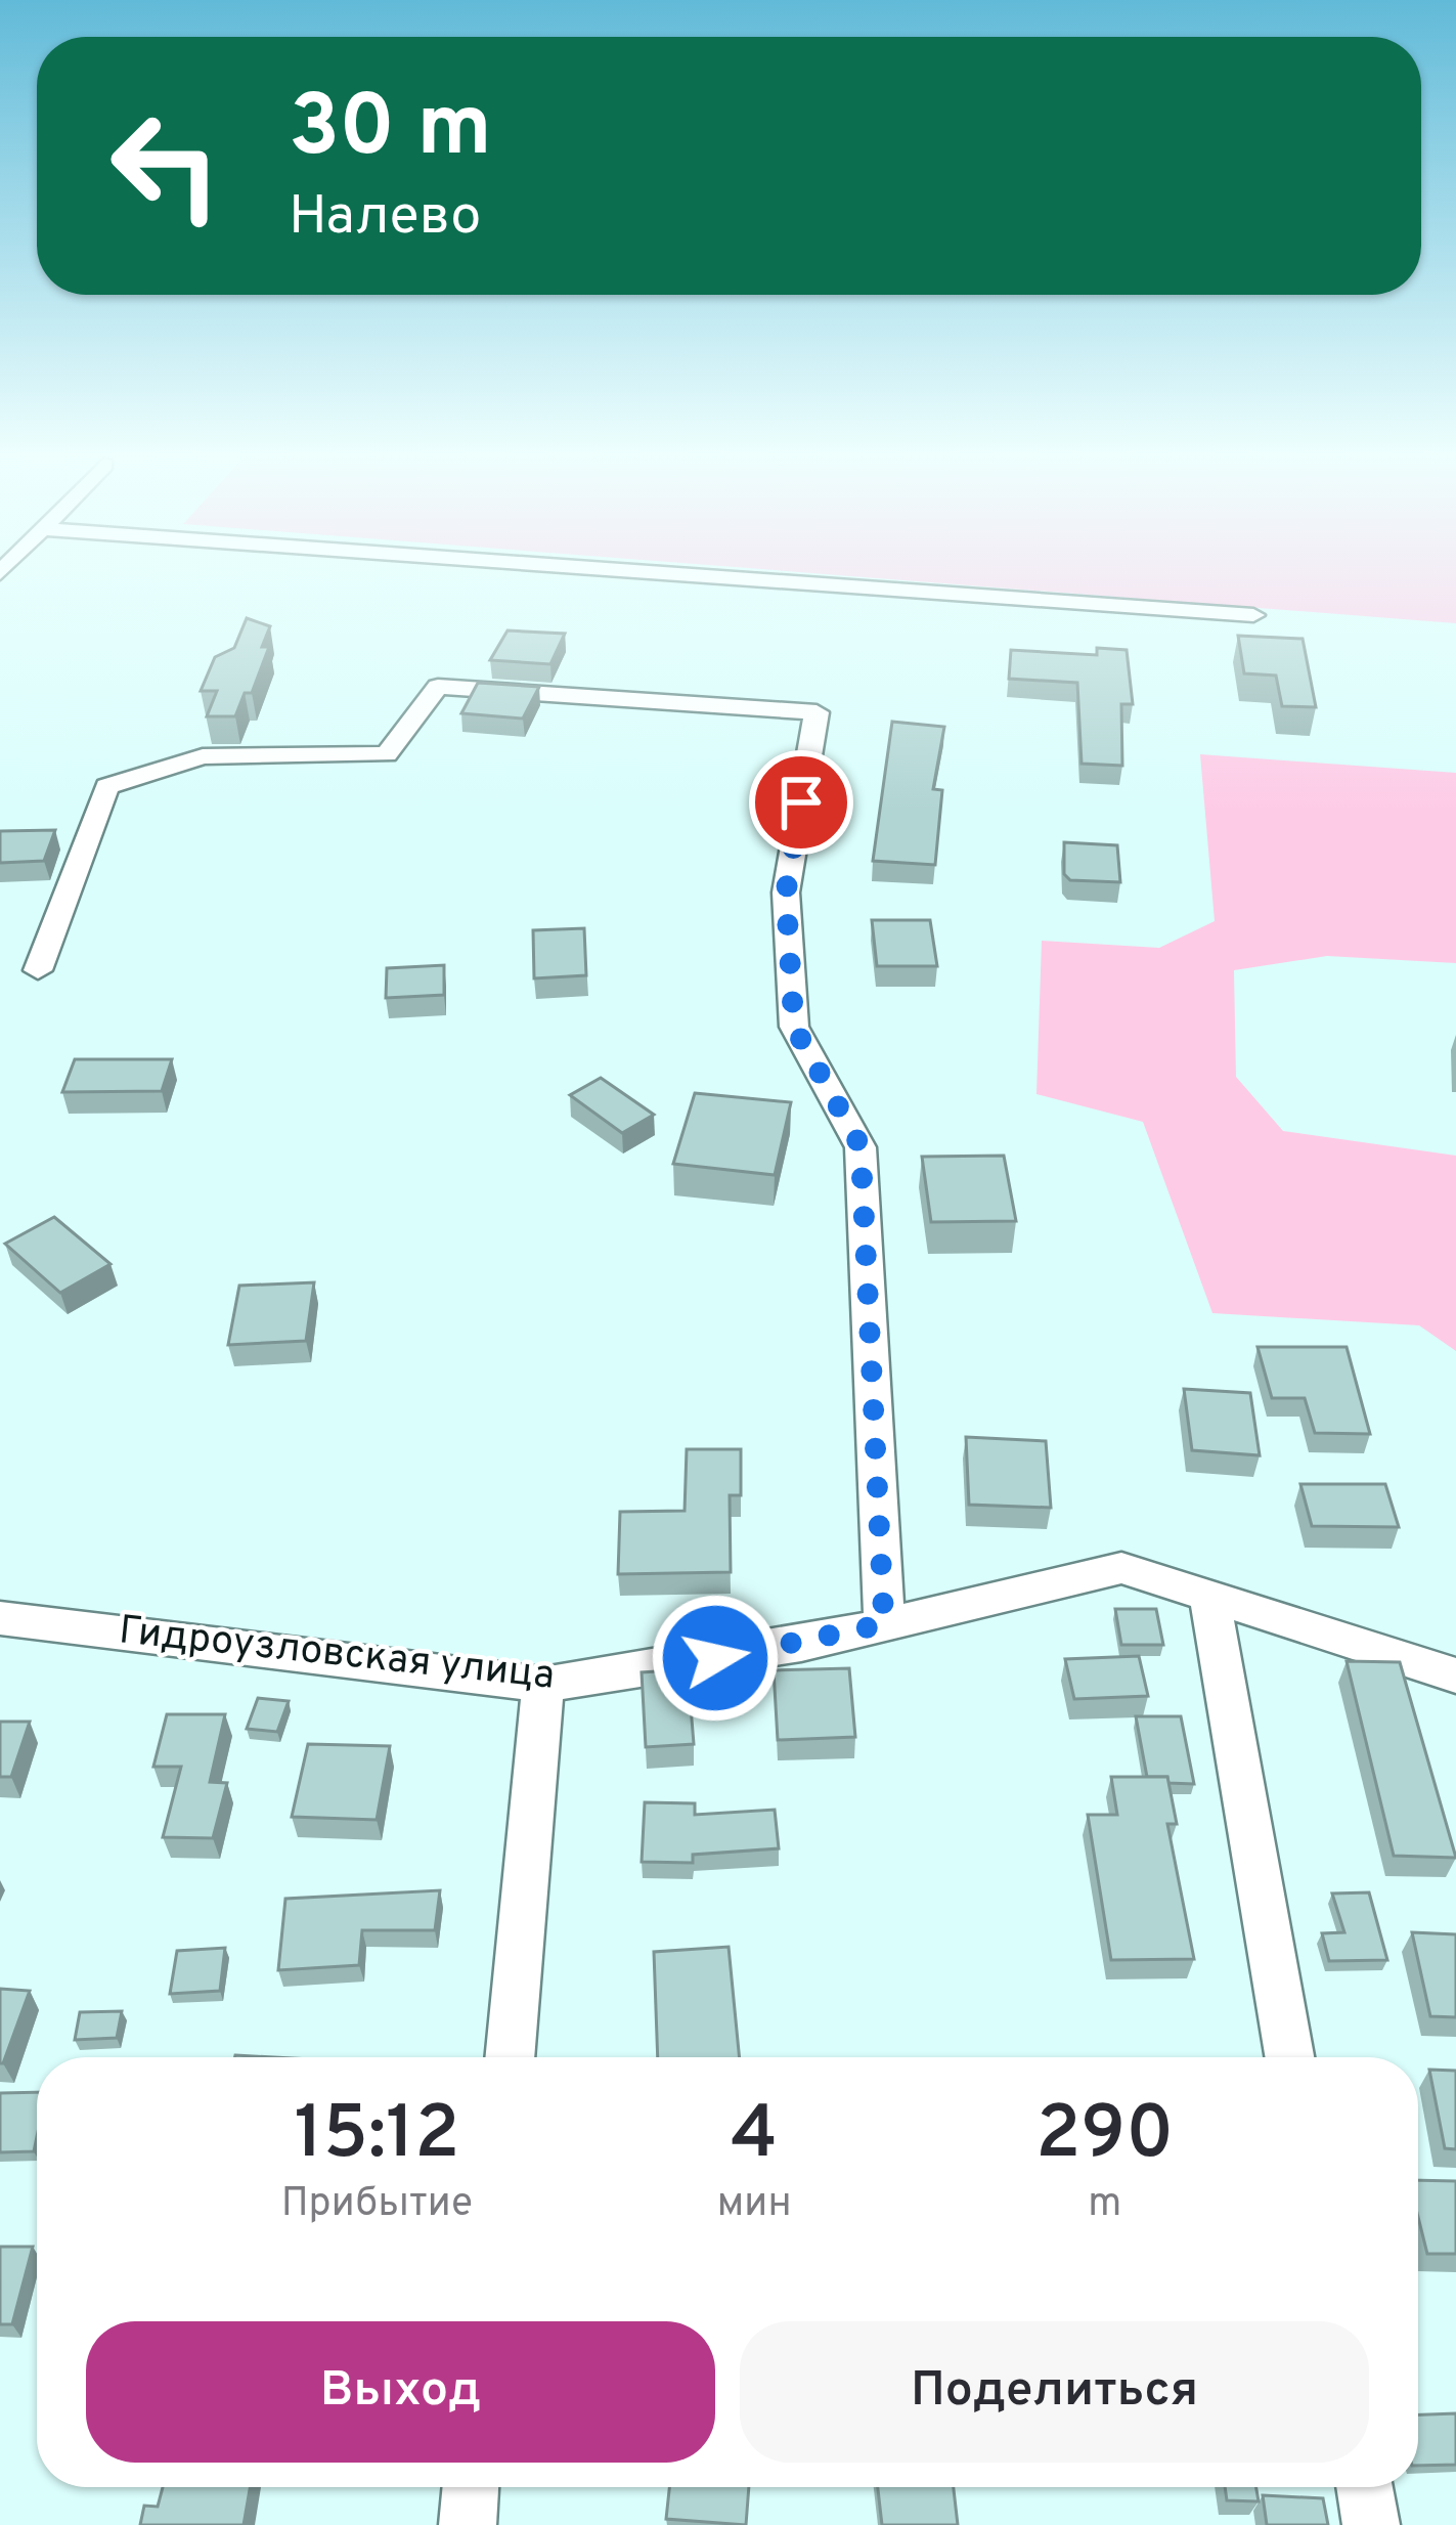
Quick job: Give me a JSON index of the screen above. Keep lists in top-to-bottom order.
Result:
{
  "streets": {
    "street": ["Гидроузловская улица"]
  },
  "page": {
    "turn": ["30 m", "Налево"],
    "eta": [
      "15:12",
      "Прибытие",
      "4",
      "мин",
      "290",
      "m"
    ],
    "buttons": ["Выход", "Поделиться"]
  }
}
